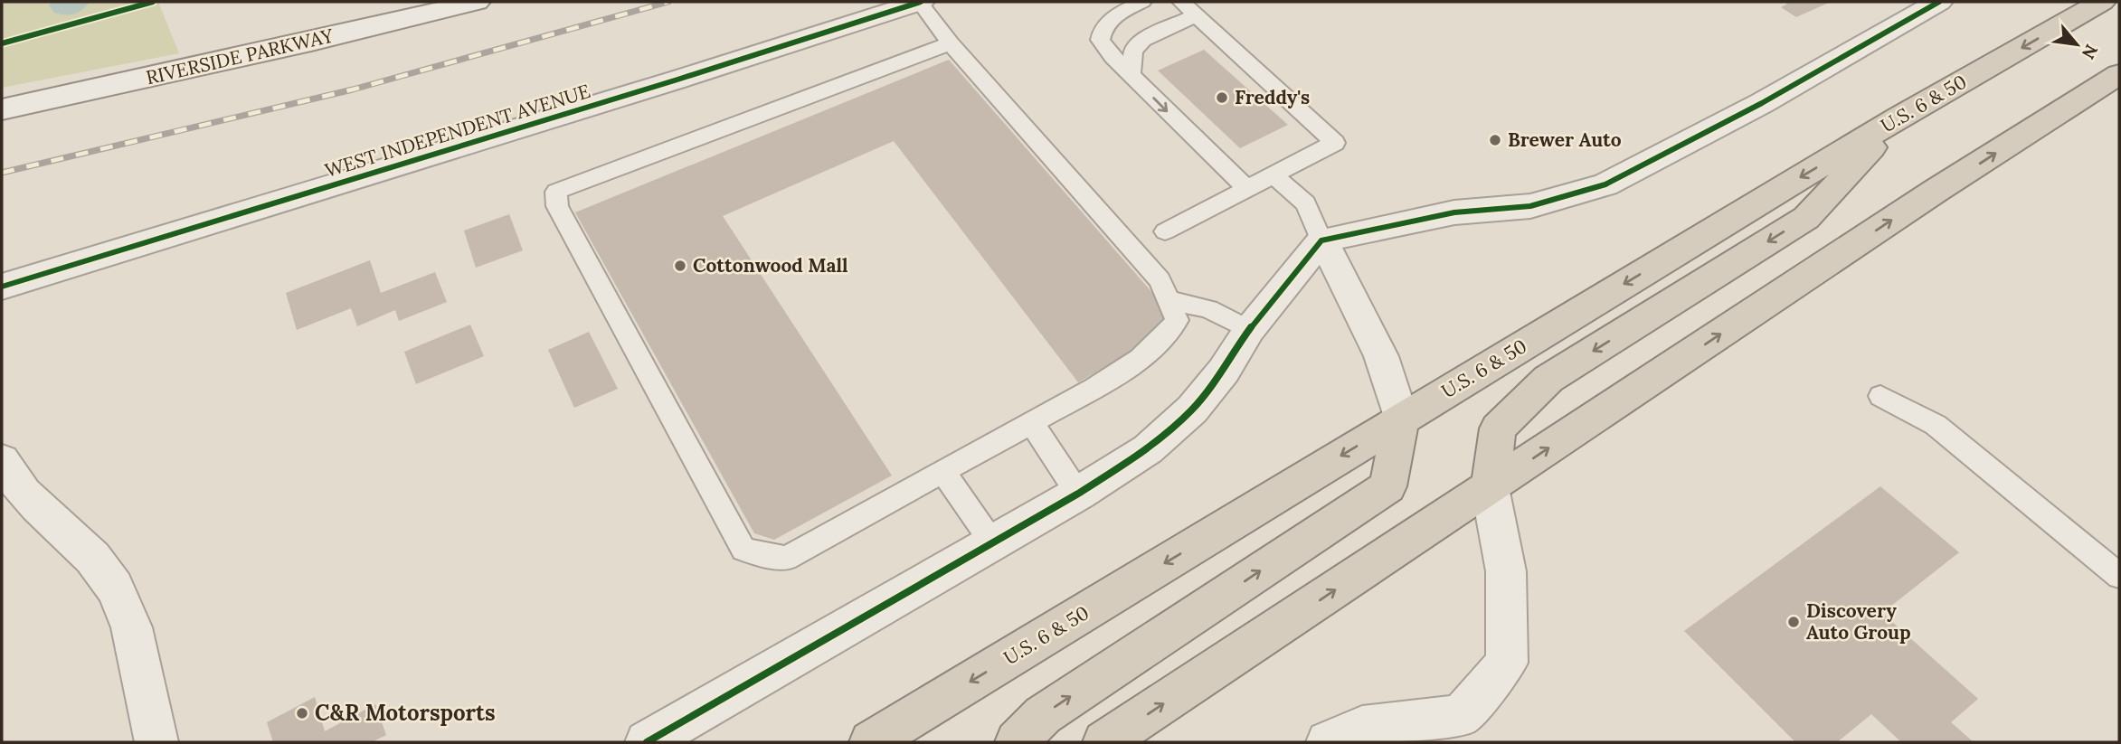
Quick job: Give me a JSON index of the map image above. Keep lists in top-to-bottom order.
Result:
{
  "streets": {
    "highway": ["U.S. 6 & 50"],
    "street": ["RIVERSIDE PARKWAY", "WEST INDEPENDENT AVENUE"]
  },
  "places": [
    "Freddy's",
    "Brewer Auto",
    "Cottonwood Mall",
    "Discovery Auto Group",
    "C&R Motorsports"
  ],
  "north": "bottom right"
}
